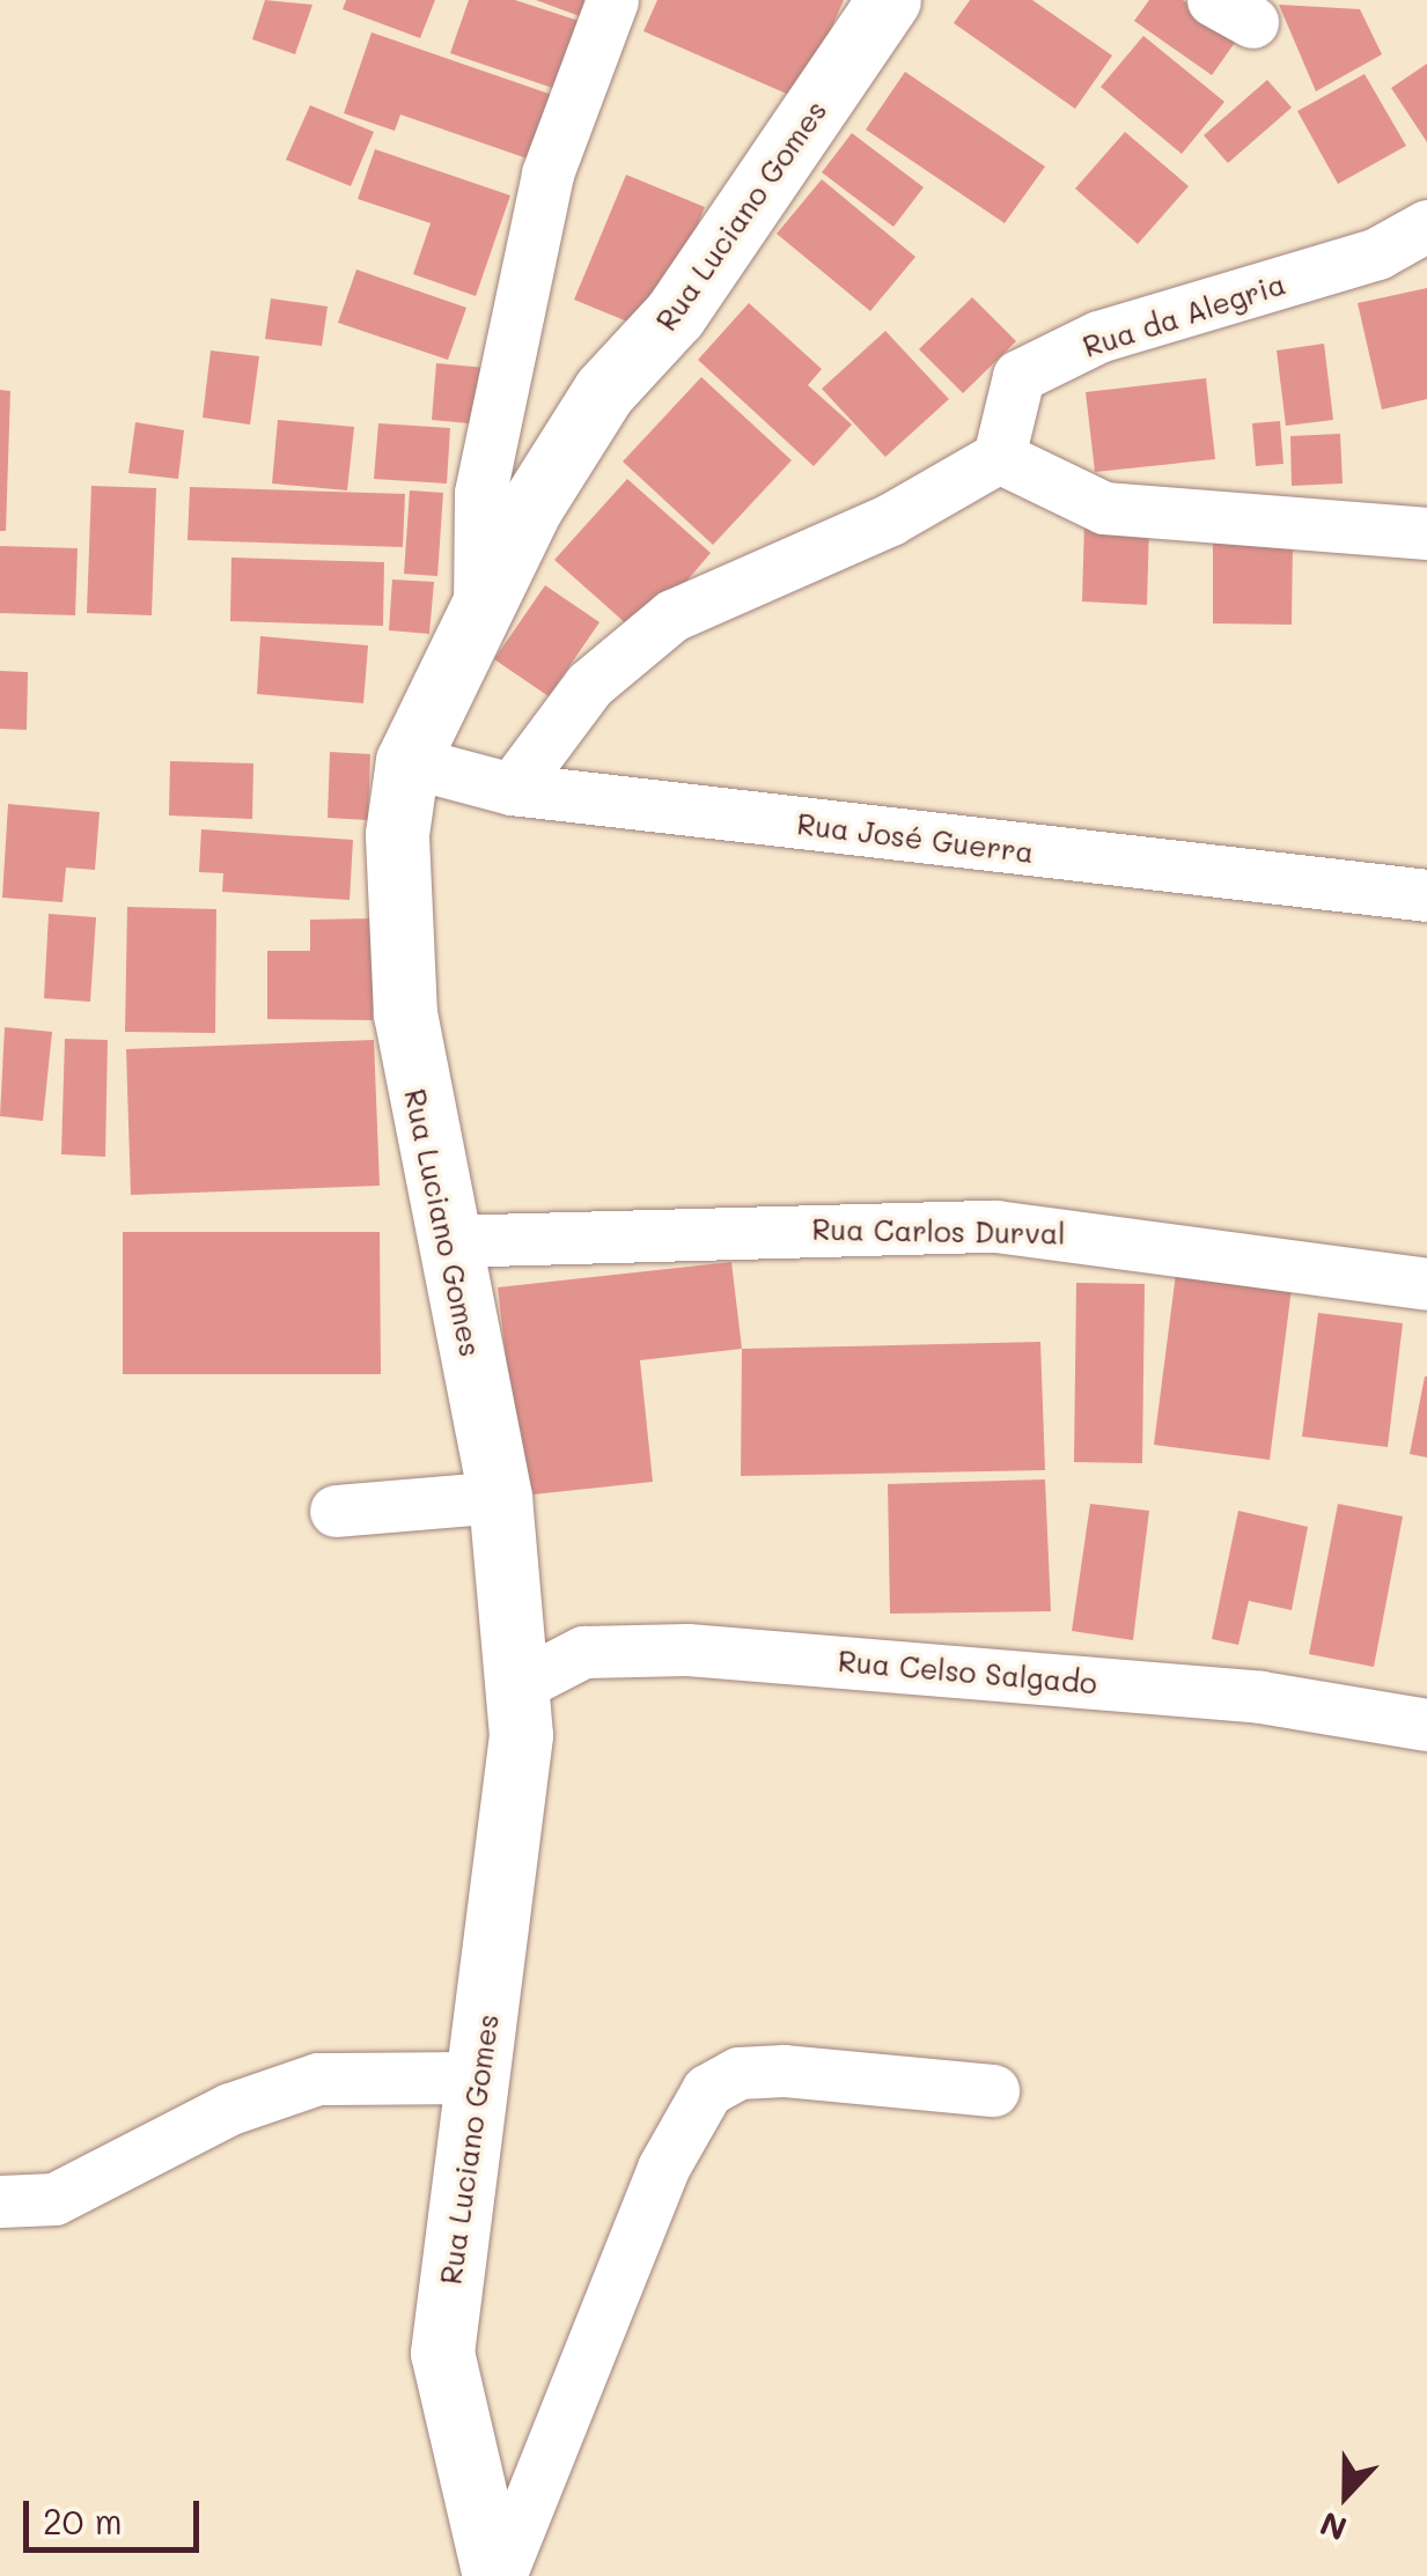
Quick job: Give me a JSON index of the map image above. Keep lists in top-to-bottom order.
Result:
{
  "streets": {
    "street": [
      "Rua Luciano Gomes",
      "Rua da Alegria",
      "Rua José Guerra",
      "Rua Carlos Durval",
      "Rua Celso Salgado"
    ]
  },
  "crossings": [
    ["Rua Luciano Gomes", "Rua José Guerra"],
    ["Rua Luciano Gomes", "Rua Carlos Durval"],
    ["Rua Luciano Gomes", "Rua Celso Salgado"]
  ],
  "scale_bar": "20 m",
  "north": "bottom"
}
